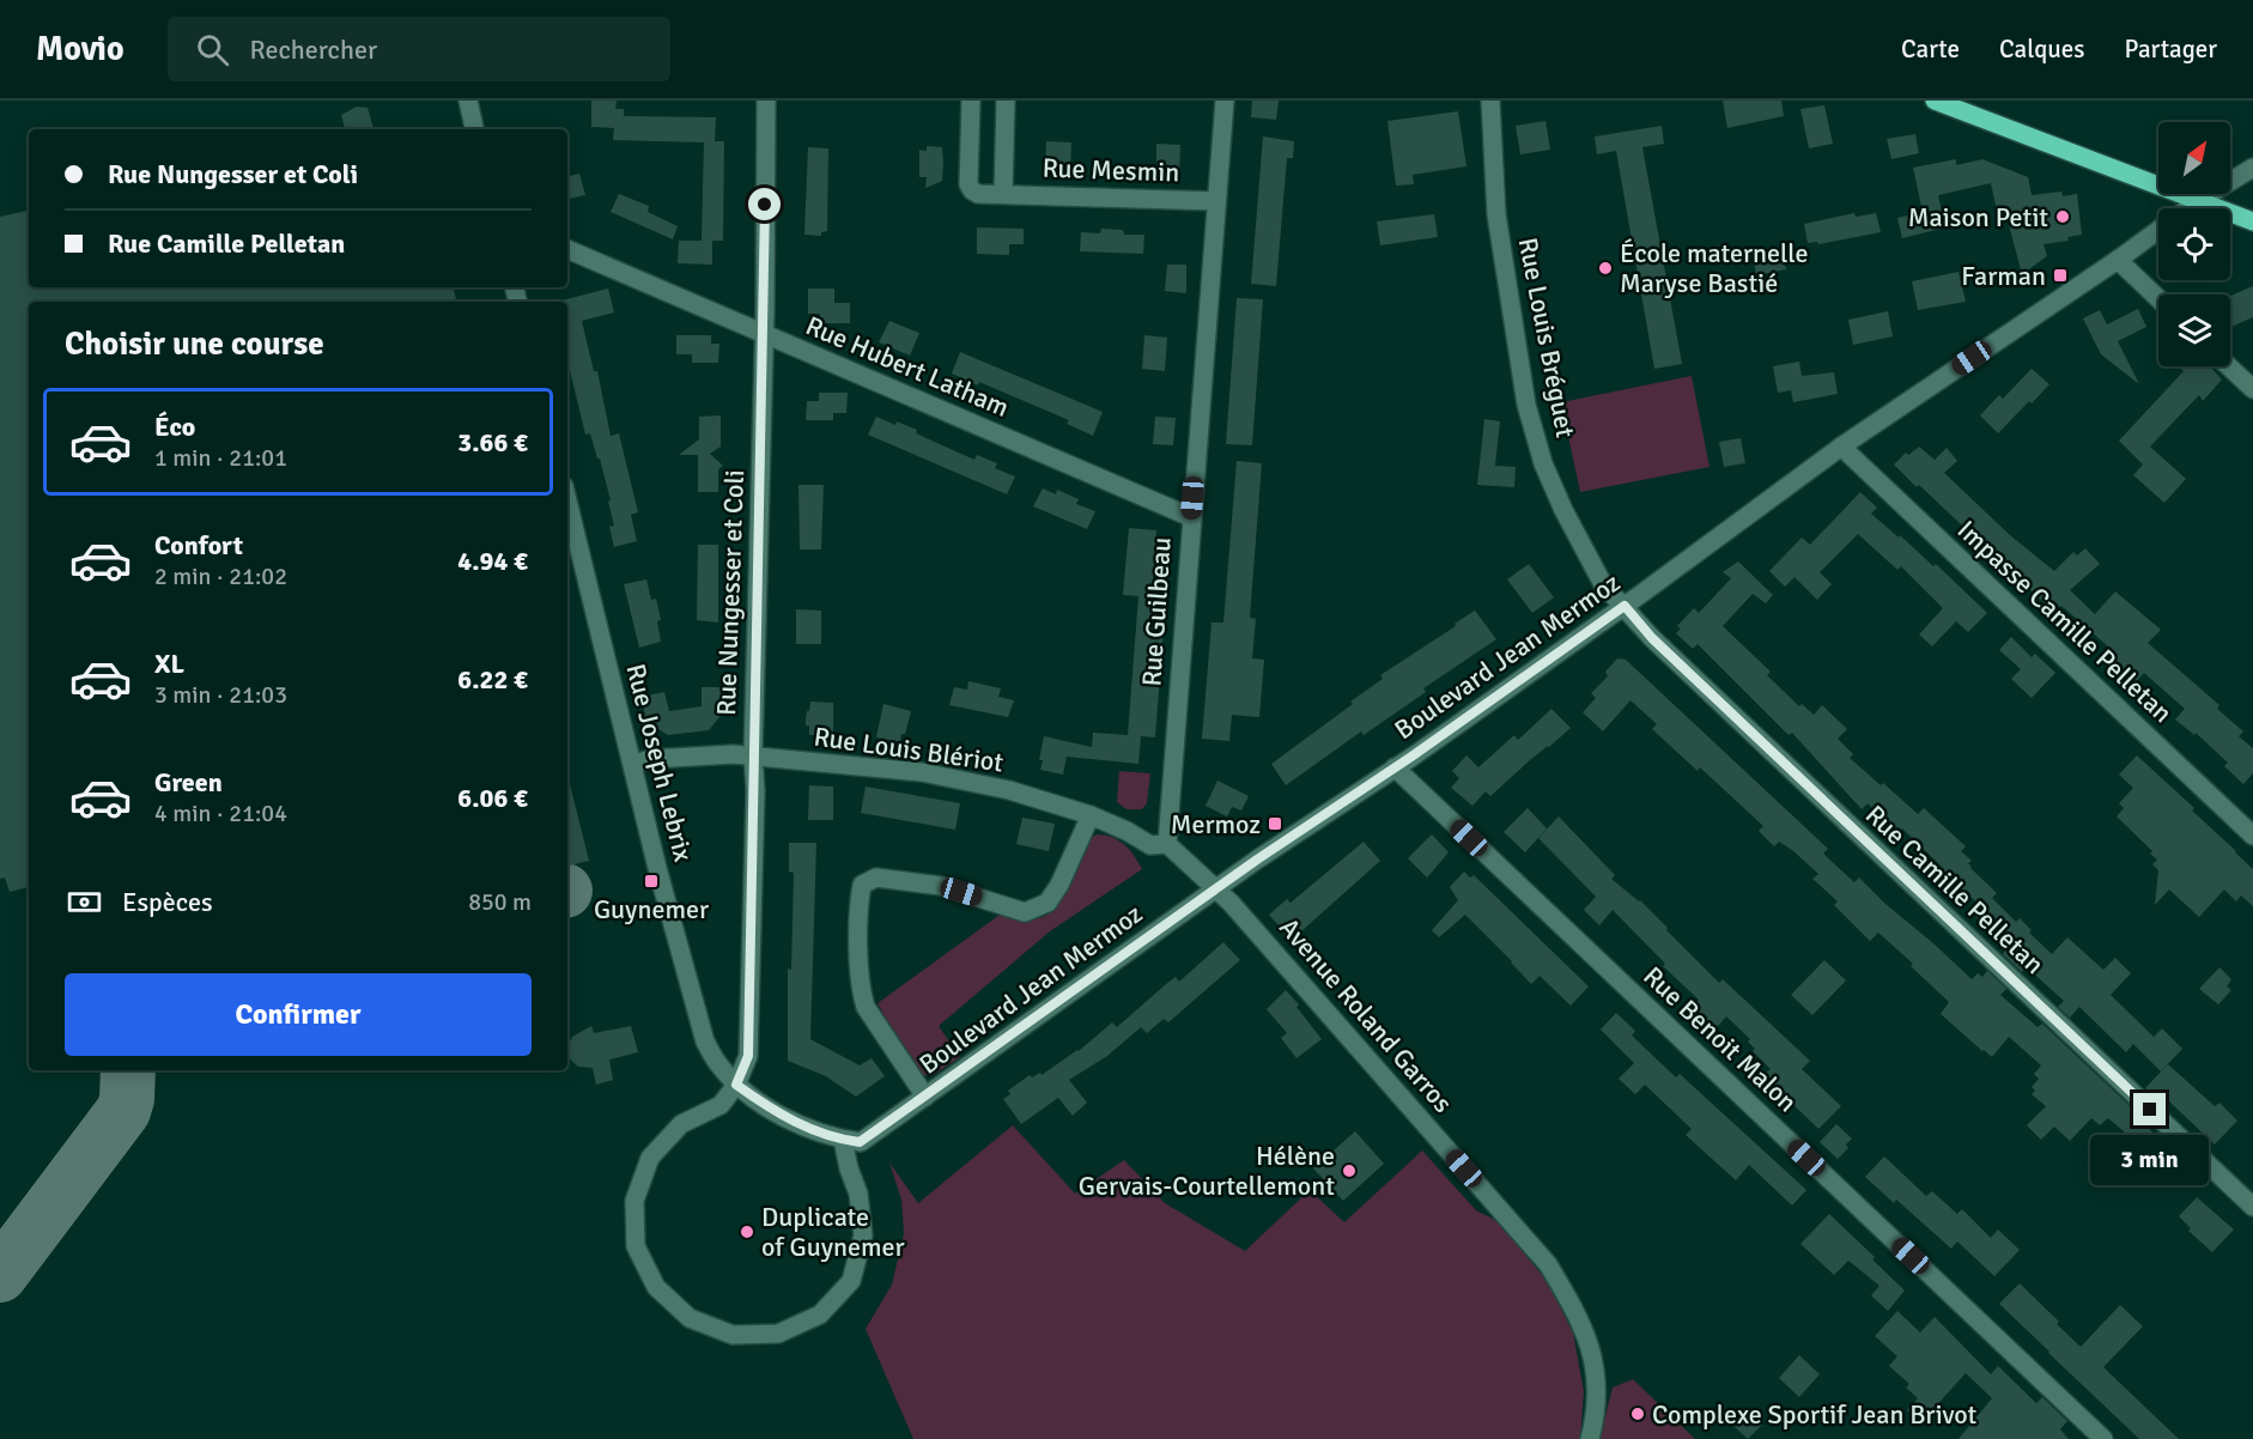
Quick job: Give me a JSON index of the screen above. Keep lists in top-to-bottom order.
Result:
{
  "streets": {
    "street": [
      "Rue Mesmin",
      "Rue Louis Bréguet",
      "Rue Hubert Latham",
      "Rue Nungesser et Coli",
      "Rue Guilbeau",
      "Impasse Camille Pelletan",
      "Boulevard Jean Mermoz",
      "Rue Louis Blériot",
      "Rue Joseph Lebrix",
      "Rue Camille Pelletan",
      "Avenue Roland Garros",
      "Rue Benoit Malon"
    ]
  },
  "crossings": [
    ["Rue Mesmin", "Rue Guilbeau"],
    ["Rue Louis Bréguet", "Boulevard Jean Mermoz"],
    ["Rue Louis Bréguet", "Rue Camille Pelletan"],
    ["Rue Hubert Latham", "Rue Nungesser et Coli"],
    ["Rue Hubert Latham", "Rue Guilbeau"],
    ["Rue Nungesser et Coli", "Boulevard Jean Mermoz"],
    ["Rue Nungesser et Coli", "Rue Louis Blériot"],
    ["Rue Nungesser et Coli", "Rue Joseph Lebrix"],
    ["Rue Guilbeau", "Rue Louis Blériot"],
    ["Impasse Camille Pelletan", "Boulevard Jean Mermoz"],
    ["Boulevard Jean Mermoz", "Rue Joseph Lebrix"],
    ["Boulevard Jean Mermoz", "Rue Camille Pelletan"],
    ["Boulevard Jean Mermoz", "Avenue Roland Garros"],
    ["Boulevard Jean Mermoz", "Rue Benoit Malon"],
    ["Rue Louis Blériot", "Rue Joseph Lebrix"]
  ],
  "places": {
    "other": [
      "Maison Petit",
      "École maternelle Maryse Bastié",
      "Hélène Gervais-Courtellemont",
      "Duplicate of Guynemer",
      "Complexe Sportif Jean Brivot"
    ],
    "transit": ["Farman", "Mermoz", "Guynemer"]
  },
  "north": "top right",
  "page": {
    "header": "Movio",
    "search": "Rechercher",
    "nav": ["Carte", "Calques", "Partager"],
    "banner": ["Rue Nungesser et Coli", "Rue Camille Pelletan"],
    "heading": "Choisir une course",
    "list": [
      {
        "name": "Éco",
        "note": "1 min · 21:01",
        "value": "3.66 €"
      },
      {
        "name": "Confort",
        "note": "2 min · 21:02",
        "value": "4.94 €"
      },
      {
        "name": "XL",
        "note": "3 min · 21:03",
        "value": "6.22 €"
      },
      {
        "name": "Green",
        "note": "4 min · 21:04",
        "value": "6.06 €"
      }
    ],
    "pay": ["Espèces", "850 m"],
    "buttons": "Confirmer",
    "bubble": "3 min"
  }
}
